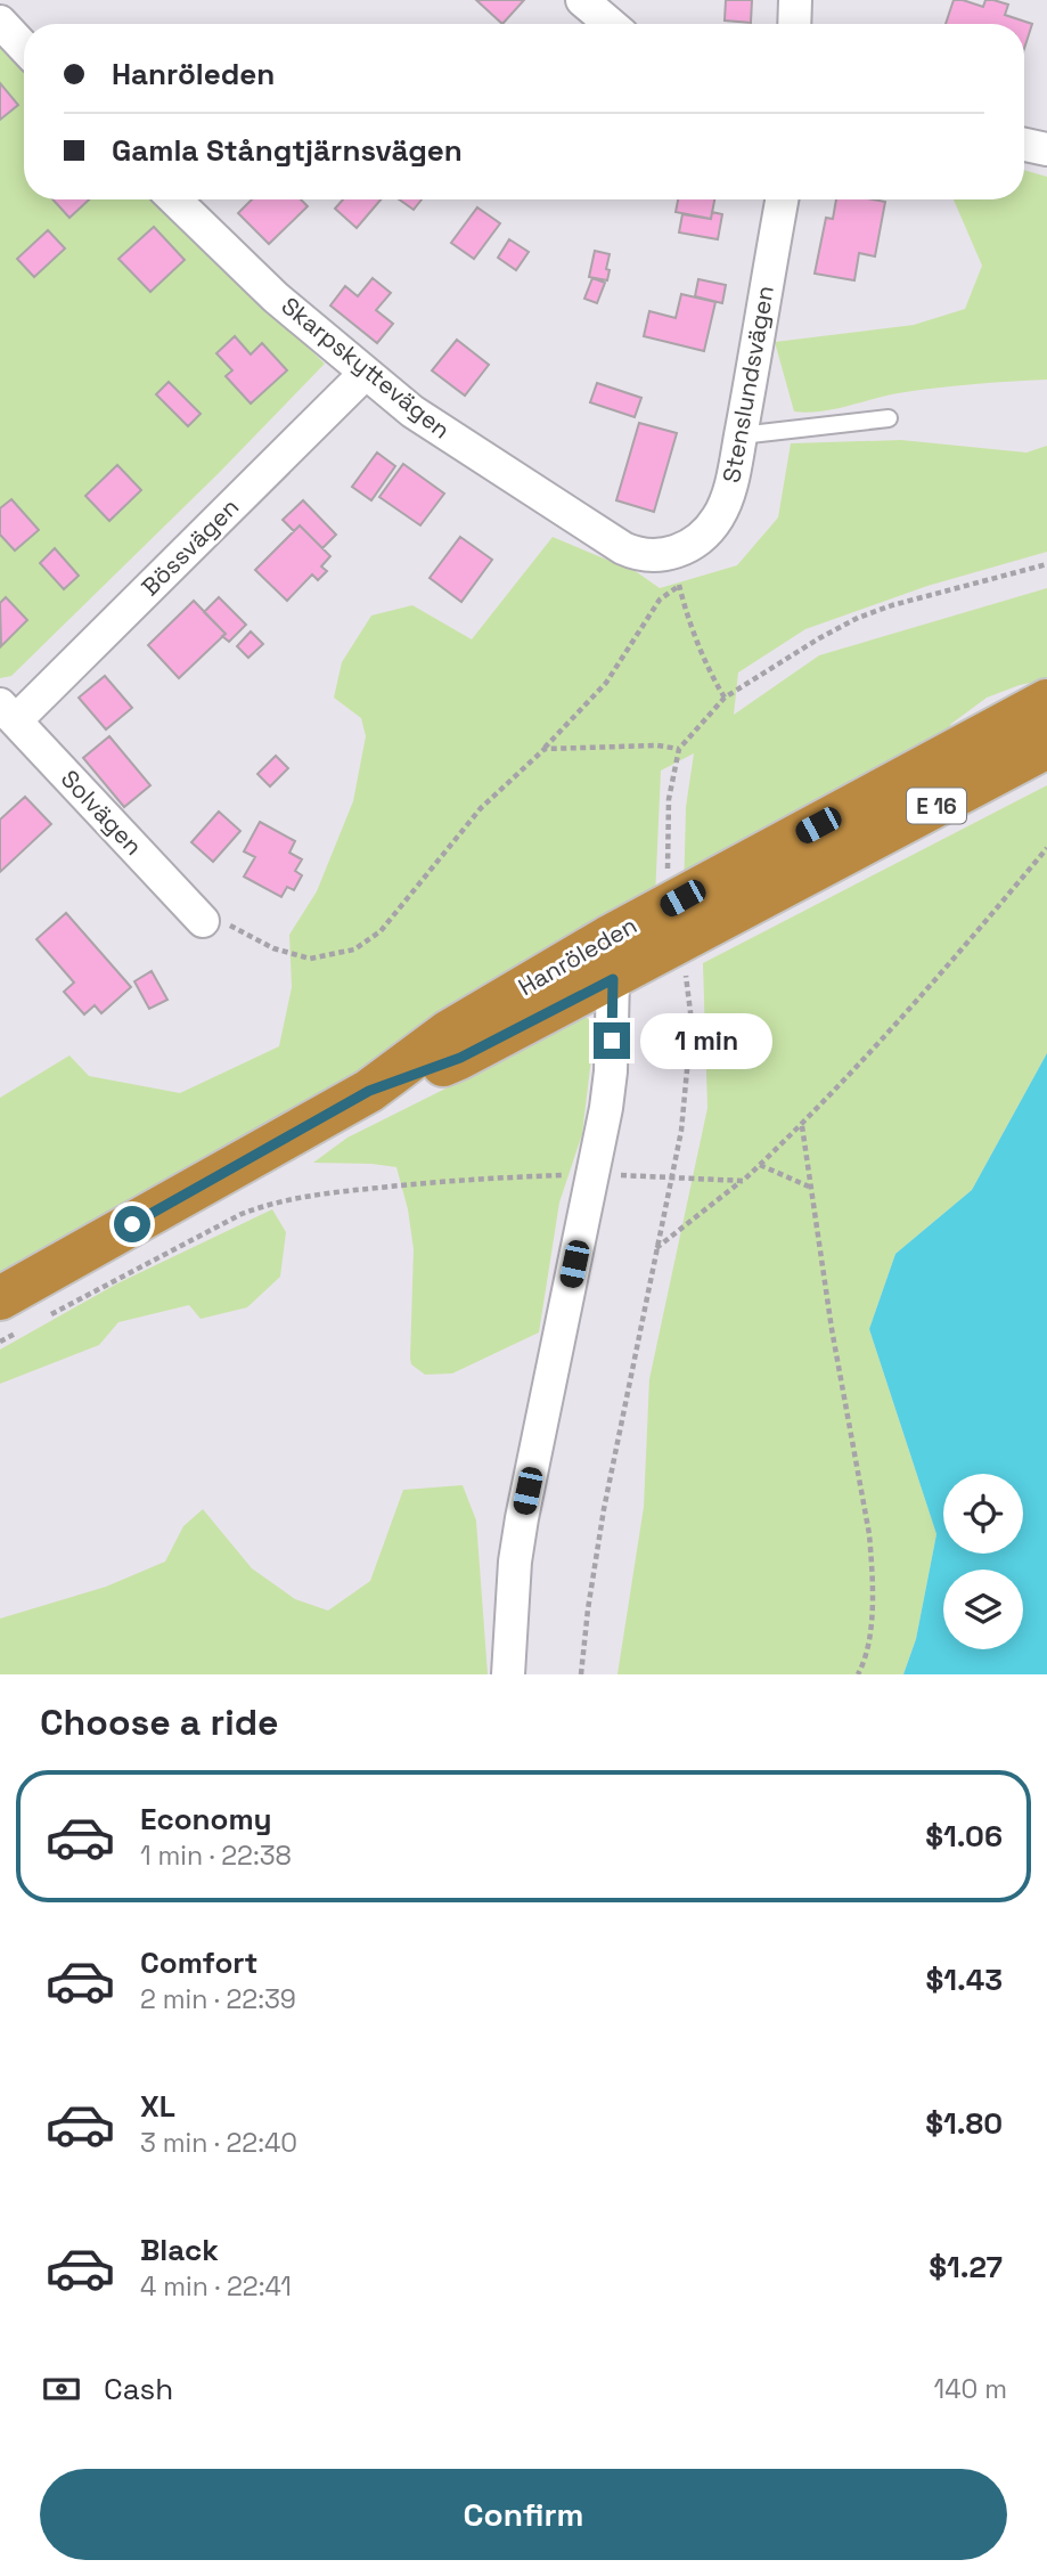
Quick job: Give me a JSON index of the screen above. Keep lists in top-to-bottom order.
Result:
{
  "streets": {
    "highway": ["E 16", "Hanröleden"],
    "street": [
      "Skarpskyttevägen",
      "Stenslundsvägen",
      "Bössvägen",
      "Solvägen"
    ]
  },
  "crossings": [
    ["Skarpskyttevägen", "Stenslundsvägen"],
    ["Skarpskyttevägen", "Bössvägen"],
    ["Bössvägen", "Solvägen"]
  ],
  "page": {
    "banner": ["Hanröleden", "Gamla Stångtjärnsvägen"],
    "bubble": "1 min",
    "heading": "Choose a ride",
    "list": [
      {
        "name": "Economy",
        "note": "1 min · 22:38",
        "value": "$1.06"
      },
      {
        "name": "Comfort",
        "note": "2 min · 22:39",
        "value": "$1.43"
      },
      {
        "name": "XL",
        "note": "3 min · 22:40",
        "value": "$1.80"
      },
      {
        "name": "Black",
        "note": "4 min · 22:41",
        "value": "$1.27"
      }
    ],
    "pay": ["Cash", "140 m"],
    "buttons": "Confirm"
  }
}
